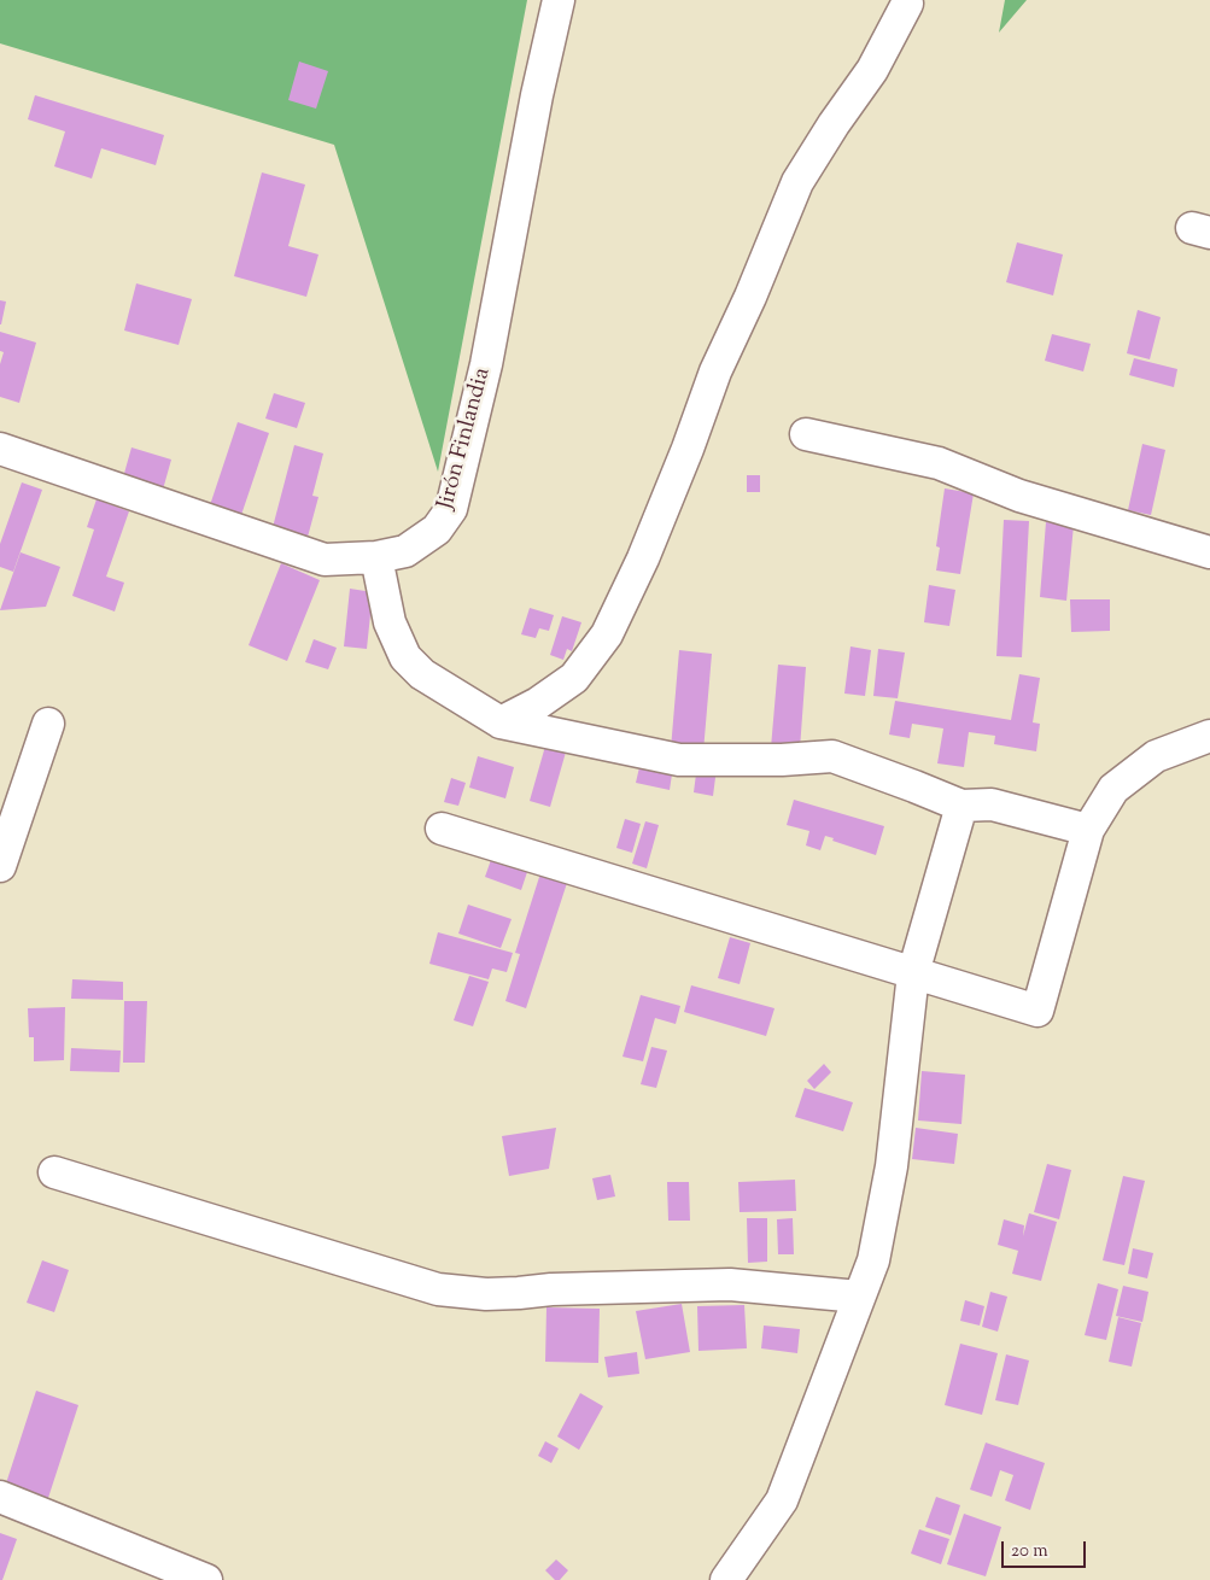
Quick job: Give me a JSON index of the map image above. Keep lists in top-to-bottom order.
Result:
{
  "streets": {
    "street": ["Jirón Finlandia"]
  },
  "scale_bar": "20 m"
}
